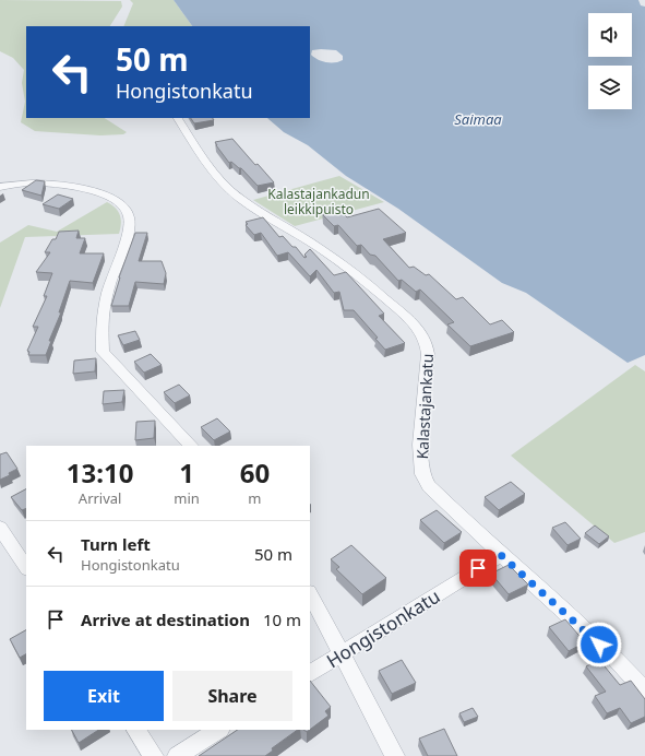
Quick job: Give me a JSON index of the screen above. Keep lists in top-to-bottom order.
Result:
{
  "streets": {
    "street": ["Kalastajankatu", "Hongistonkatu"]
  },
  "crossings": [
    ["Kalastajankatu", "Hongistonkatu"]
  ],
  "water": ["Saimaa"],
  "parks": ["Kalastajankadun leikkipuisto"],
  "page": {
    "turn": ["50 m", "Hongistonkatu"],
    "eta": [
      "13:10",
      "Arrival",
      "1",
      "min",
      "60",
      "m"
    ],
    "list": [
      {
        "name": "Turn left",
        "note": "Hongistonkatu",
        "value": "50 m"
      },
      {
        "name": "Arrive at destination",
        "value": "10 m"
      }
    ],
    "buttons": ["Exit", "Share"]
  }
}
